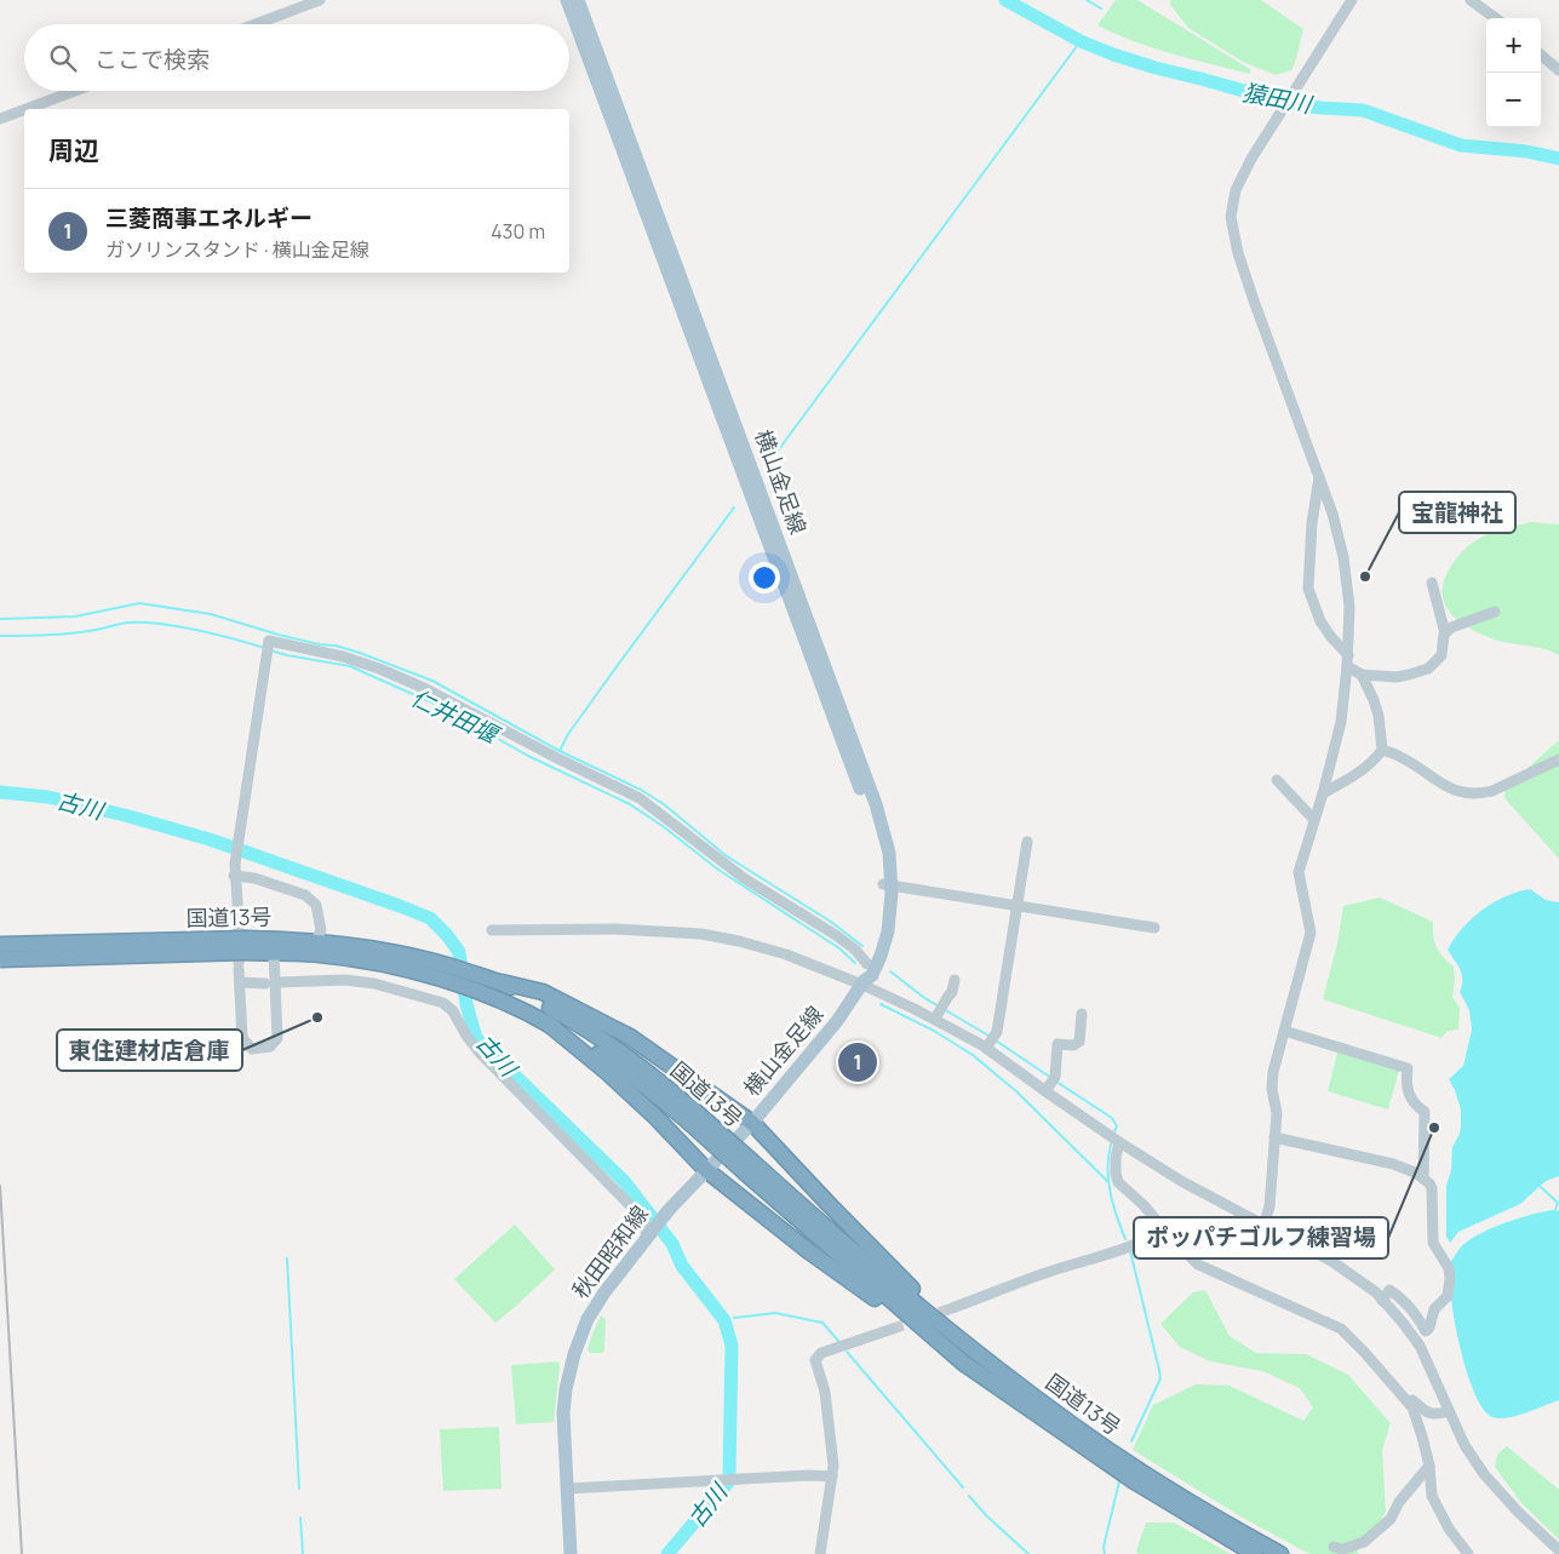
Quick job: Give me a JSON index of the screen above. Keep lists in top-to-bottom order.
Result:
{
  "streets": {
    "highway": ["国道13号"],
    "main road": ["横山金足線", "秋田昭和線"]
  },
  "crossings": [
    ["横山金足線", "秋田昭和線"]
  ],
  "water": ["猿田川", "仁井田堰", "古川"],
  "places": ["宝龍神社", "東住建材店倉庫", "ポッパチゴルフ練習場"],
  "page": {
    "map_buttons": ["+", "−"],
    "search": "ここで検索",
    "heading": "周辺",
    "list": [
      {
        "mark": "1",
        "name": "三菱商事エネルギー",
        "note": "ガソリンスタンド · 横山金足線",
        "value": "430 m"
      }
    ],
    "pins": "1"
  }
}
